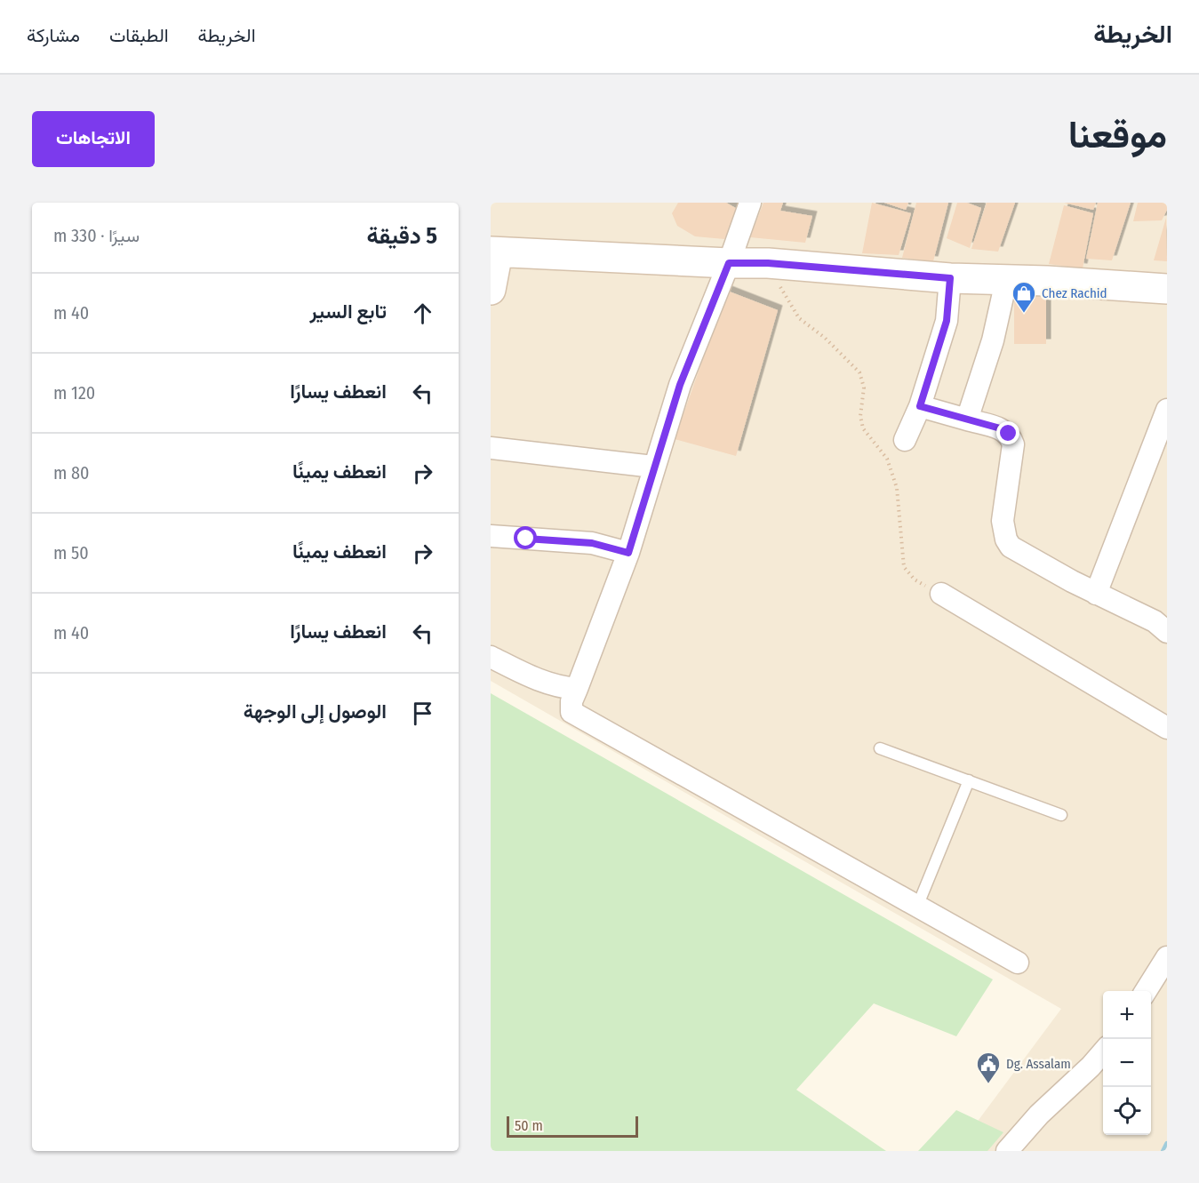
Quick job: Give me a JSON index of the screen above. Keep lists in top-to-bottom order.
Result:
{
  "places": {
    "shop": ["Chez Rachid"],
    "public building": ["Dg. Assalam"]
  },
  "scale_bar": "50 m",
  "page": {
    "header": "الخريطة",
    "nav": ["الخريطة", "الطبقات", "مشاركة"],
    "title": "موقعنا",
    "buttons": "الاتجاهات",
    "heading": ["5 دقيقة", "سيرًا · 330 m"],
    "list": [
      ["تابع السير", "40 m"],
      ["انعطف يسارًا", "120 m"],
      ["انعطف يمينًا", "80 m"],
      ["انعطف يمينًا", "50 m"],
      ["انعطف يسارًا", "40 m"],
      "الوصول إلى الوجهة"
    ],
    "map_buttons": ["+", "−"],
    "scale": "50 m"
  }
}
